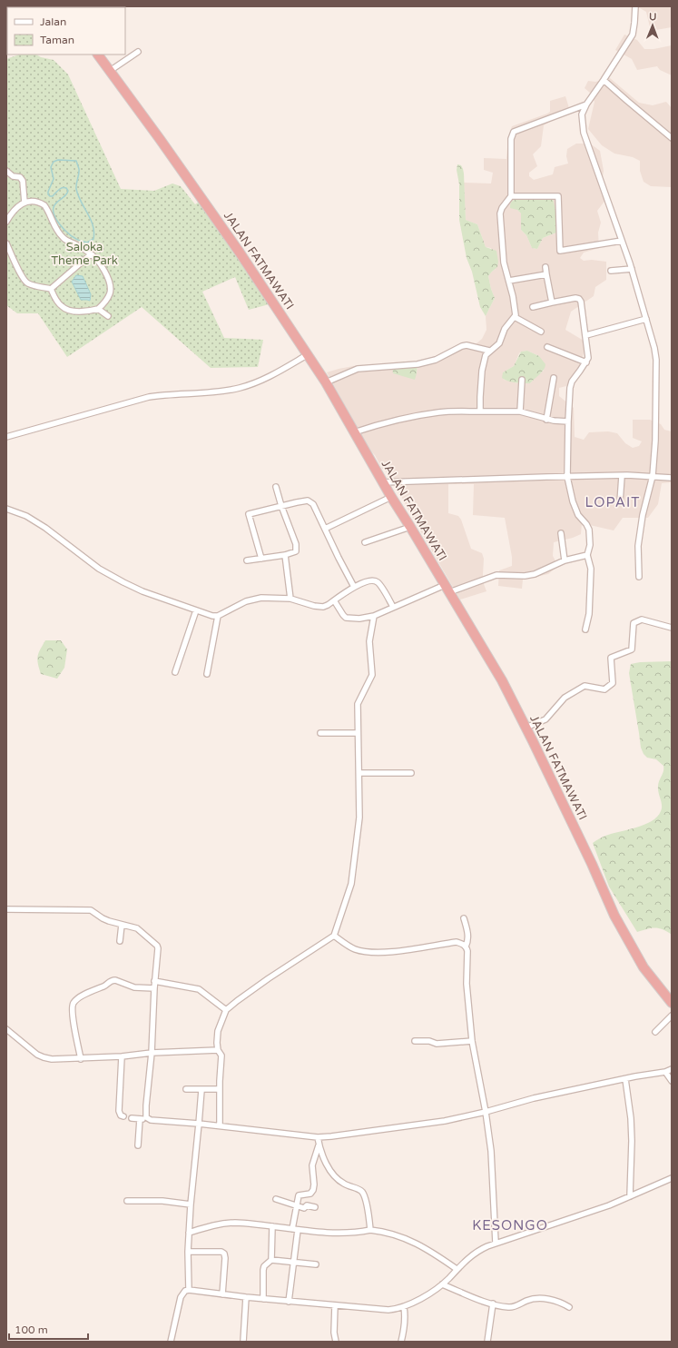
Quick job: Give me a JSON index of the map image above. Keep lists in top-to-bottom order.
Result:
{
  "streets": {
    "highway": ["JALAN FATMAWATI"]
  },
  "districts": ["LOPAIT", "KESONGO"],
  "parks": ["Saloka Theme Park"],
  "legend": ["Jalan", "Taman"],
  "scale_bar": "100 m",
  "north": "top"
}
